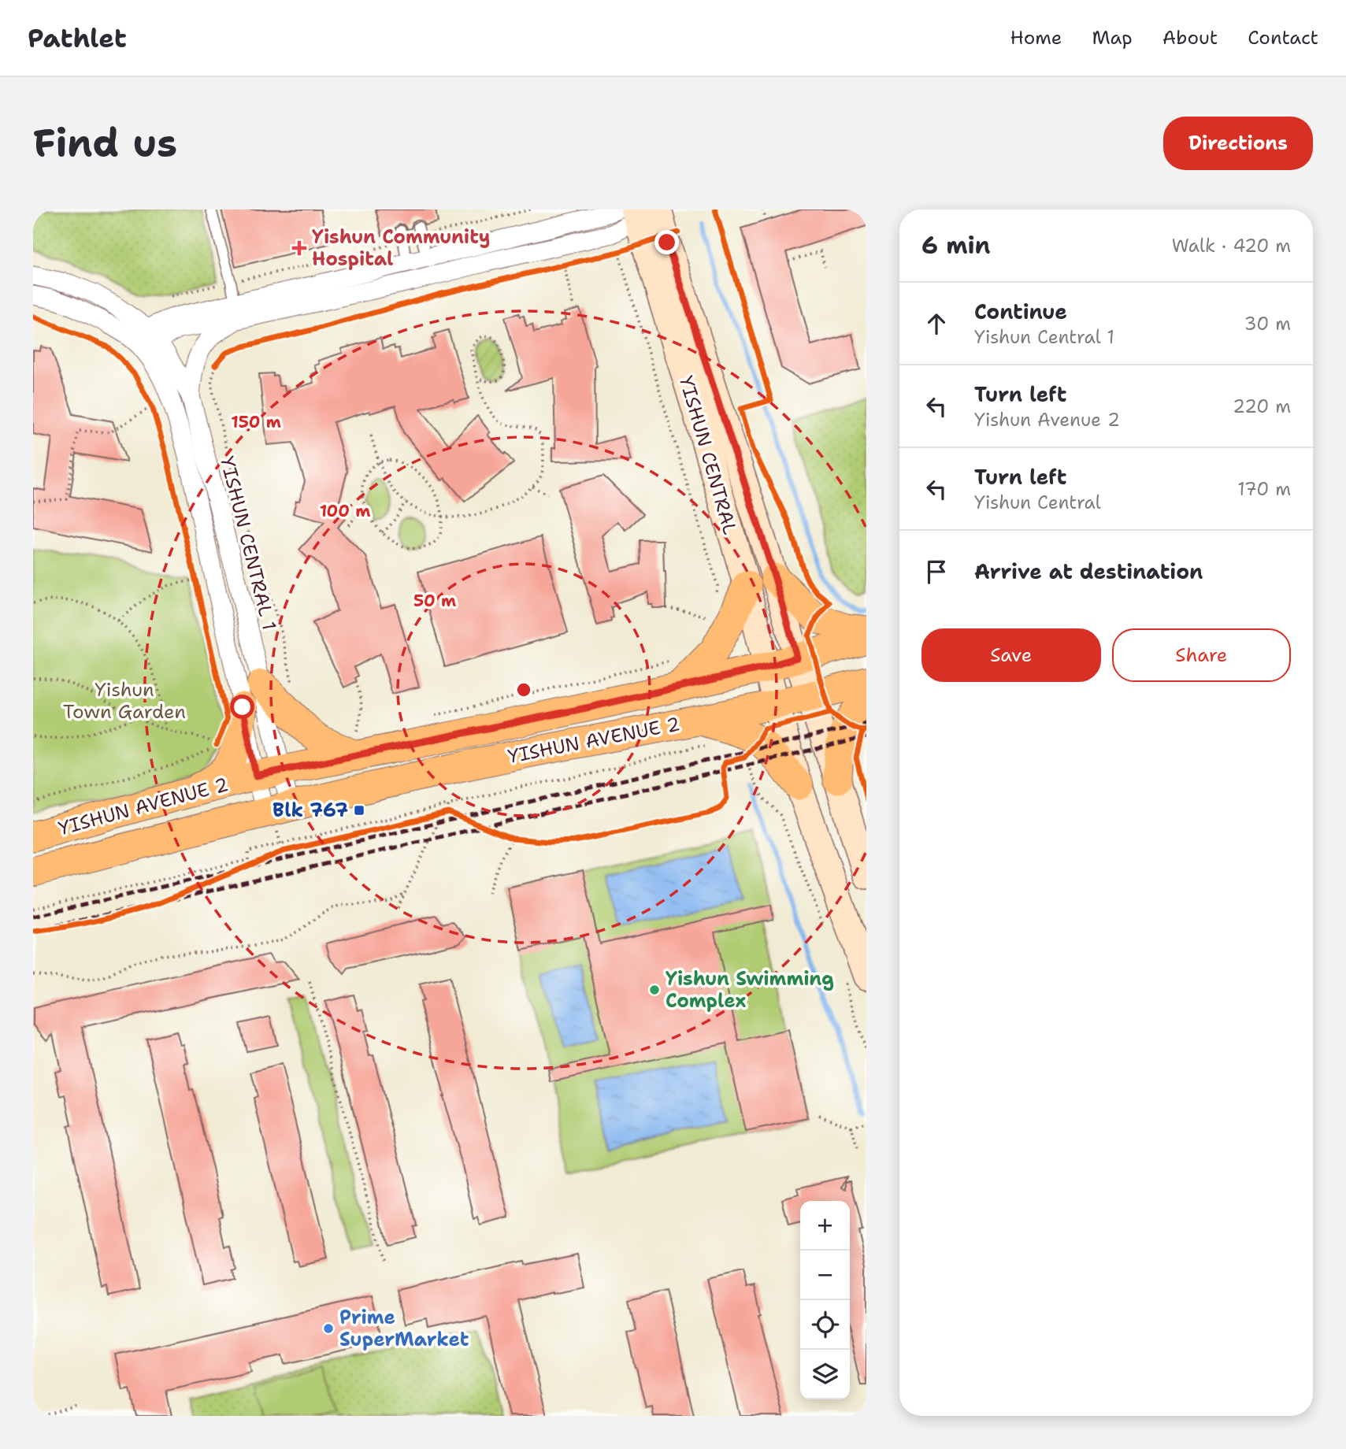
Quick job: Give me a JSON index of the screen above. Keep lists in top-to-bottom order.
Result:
{
  "streets": {
    "main road": ["YISHUN CENTRAL", "YISHUN AVENUE 2"],
    "street": ["YISHUN CENTRAL 1"]
  },
  "crossings": [
    ["YISHUN CENTRAL", "YISHUN AVENUE 2"],
    ["YISHUN CENTRAL 1", "YISHUN AVENUE 2"]
  ],
  "parks": ["Yishun Town Garden"],
  "places": {
    "health": ["Yishun Community Hospital"],
    "transit": ["Blk 767"],
    "other": ["Yishun Swimming Complex", "Prime SuperMarket"]
  },
  "page": {
    "header": "Pathlet",
    "nav": [
      "Home",
      "Map",
      "About",
      "Contact"
    ],
    "buttons": [
      "Directions",
      ["Save", "Share"]
    ],
    "title": "Find us",
    "heading": ["6 min", "Walk · 420 m"],
    "list": [
      ["Continue", "Yishun Central 1", "30 m"],
      ["Turn left", "Yishun Avenue 2", "220 m"],
      ["Turn left", "Yishun Central", "170 m"],
      "Arrive at destination"
    ],
    "map_buttons": ["+", "−"]
  },
  "rings": ["150 m", "100 m", "50 m"]
}
